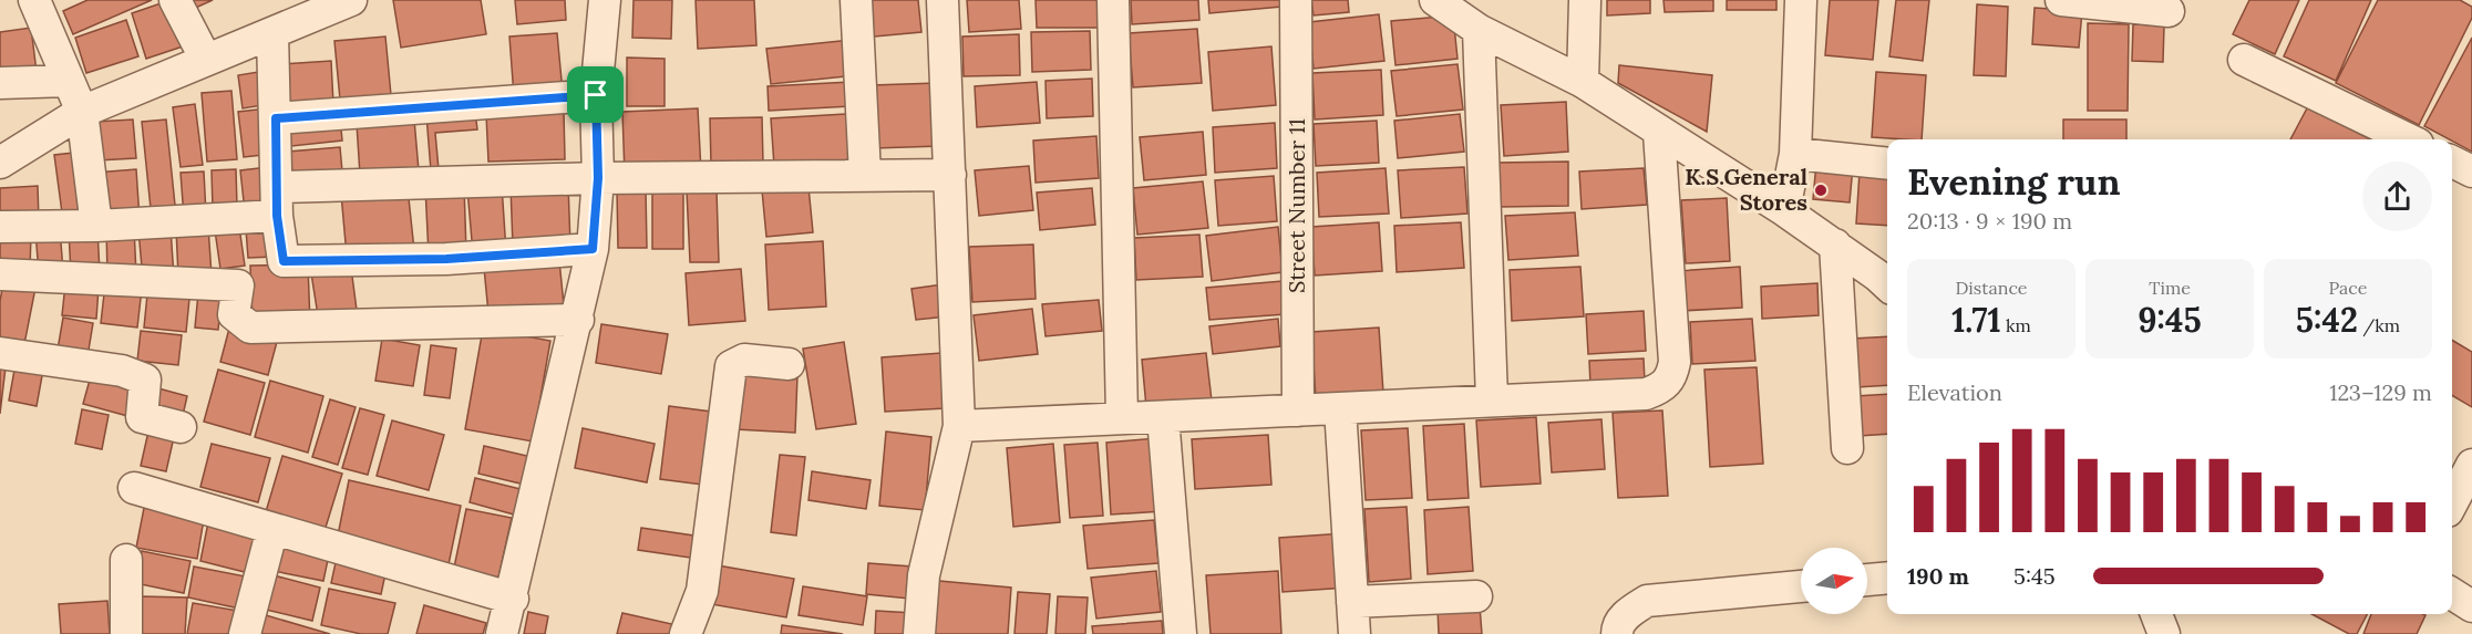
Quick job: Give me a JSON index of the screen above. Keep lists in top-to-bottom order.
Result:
{
  "streets": {
    "street": ["Street Number 11"]
  },
  "places": ["K.S.General Stores"],
  "north": "right",
  "page": {
    "heading": ["Evening run", "20:13 · 9 × 190 m"],
    "stats": [
      ["Distance", "1.71 km"],
      ["Time", "9:45"],
      ["Pace", "5:42 /km"]
    ],
    "chart": ["Elevation", "123–129 m"],
    "list": [
      {
        "name": "190 m",
        "note": "5:45"
      }
    ]
  }
}
